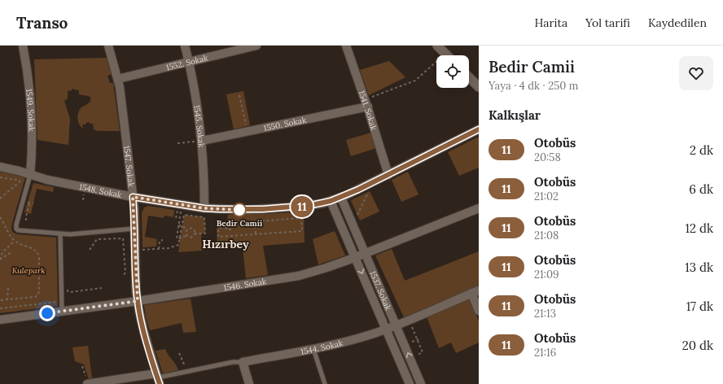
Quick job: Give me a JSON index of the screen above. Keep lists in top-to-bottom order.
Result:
{
  "streets": {
    "street": [
      "1552. Sokak",
      "1549. Sokak",
      "1541. Sokak",
      "1550. Sokak",
      "1545. Sokak",
      "1547. Sokak",
      "1548. Sokak",
      "1546. Sokak",
      "1537. Sokak",
      "1544. Sokak"
    ]
  },
  "crossings": [
    ["1552. Sokak", "1545. Sokak"],
    ["1552. Sokak", "1547. Sokak"],
    ["1549. Sokak", "1548. Sokak"],
    ["1541. Sokak", "1550. Sokak"],
    ["1541. Sokak", "1548. Sokak"],
    ["1550. Sokak", "1545. Sokak"],
    ["1545. Sokak", "1548. Sokak"],
    ["1547. Sokak", "1548. Sokak"],
    ["1547. Sokak", "1546. Sokak"],
    ["1547. Sokak", "1544. Sokak"],
    ["1548. Sokak", "1537. Sokak"],
    ["1546. Sokak", "1537. Sokak"],
    ["1537. Sokak", "1544. Sokak"]
  ],
  "districts": ["Hızırbey"],
  "parks": ["Kulepark"],
  "places": ["Bedir Camii"],
  "lines": ["bus line 11"],
  "page": {
    "header": "Transo",
    "nav": ["Harita", "Yol tarifi", "Kaydedilen"],
    "on_map": "11",
    "heading": [
      ["Bedir Camii", "Yaya · 4 dk · 250 m"],
      "Kalkışlar"
    ],
    "list": [
      {
        "mark": "11",
        "name": "Otobüs",
        "note": "20:58",
        "value": "2 dk"
      },
      {
        "mark": "11",
        "name": "Otobüs",
        "note": "21:02",
        "value": "6 dk"
      },
      {
        "mark": "11",
        "name": "Otobüs",
        "note": "21:08",
        "value": "12 dk"
      },
      {
        "mark": "11",
        "name": "Otobüs",
        "note": "21:09",
        "value": "13 dk"
      },
      {
        "mark": "11",
        "name": "Otobüs",
        "note": "21:13",
        "value": "17 dk"
      },
      {
        "mark": "11",
        "name": "Otobüs",
        "note": "21:16",
        "value": "20 dk"
      }
    ]
  }
}
